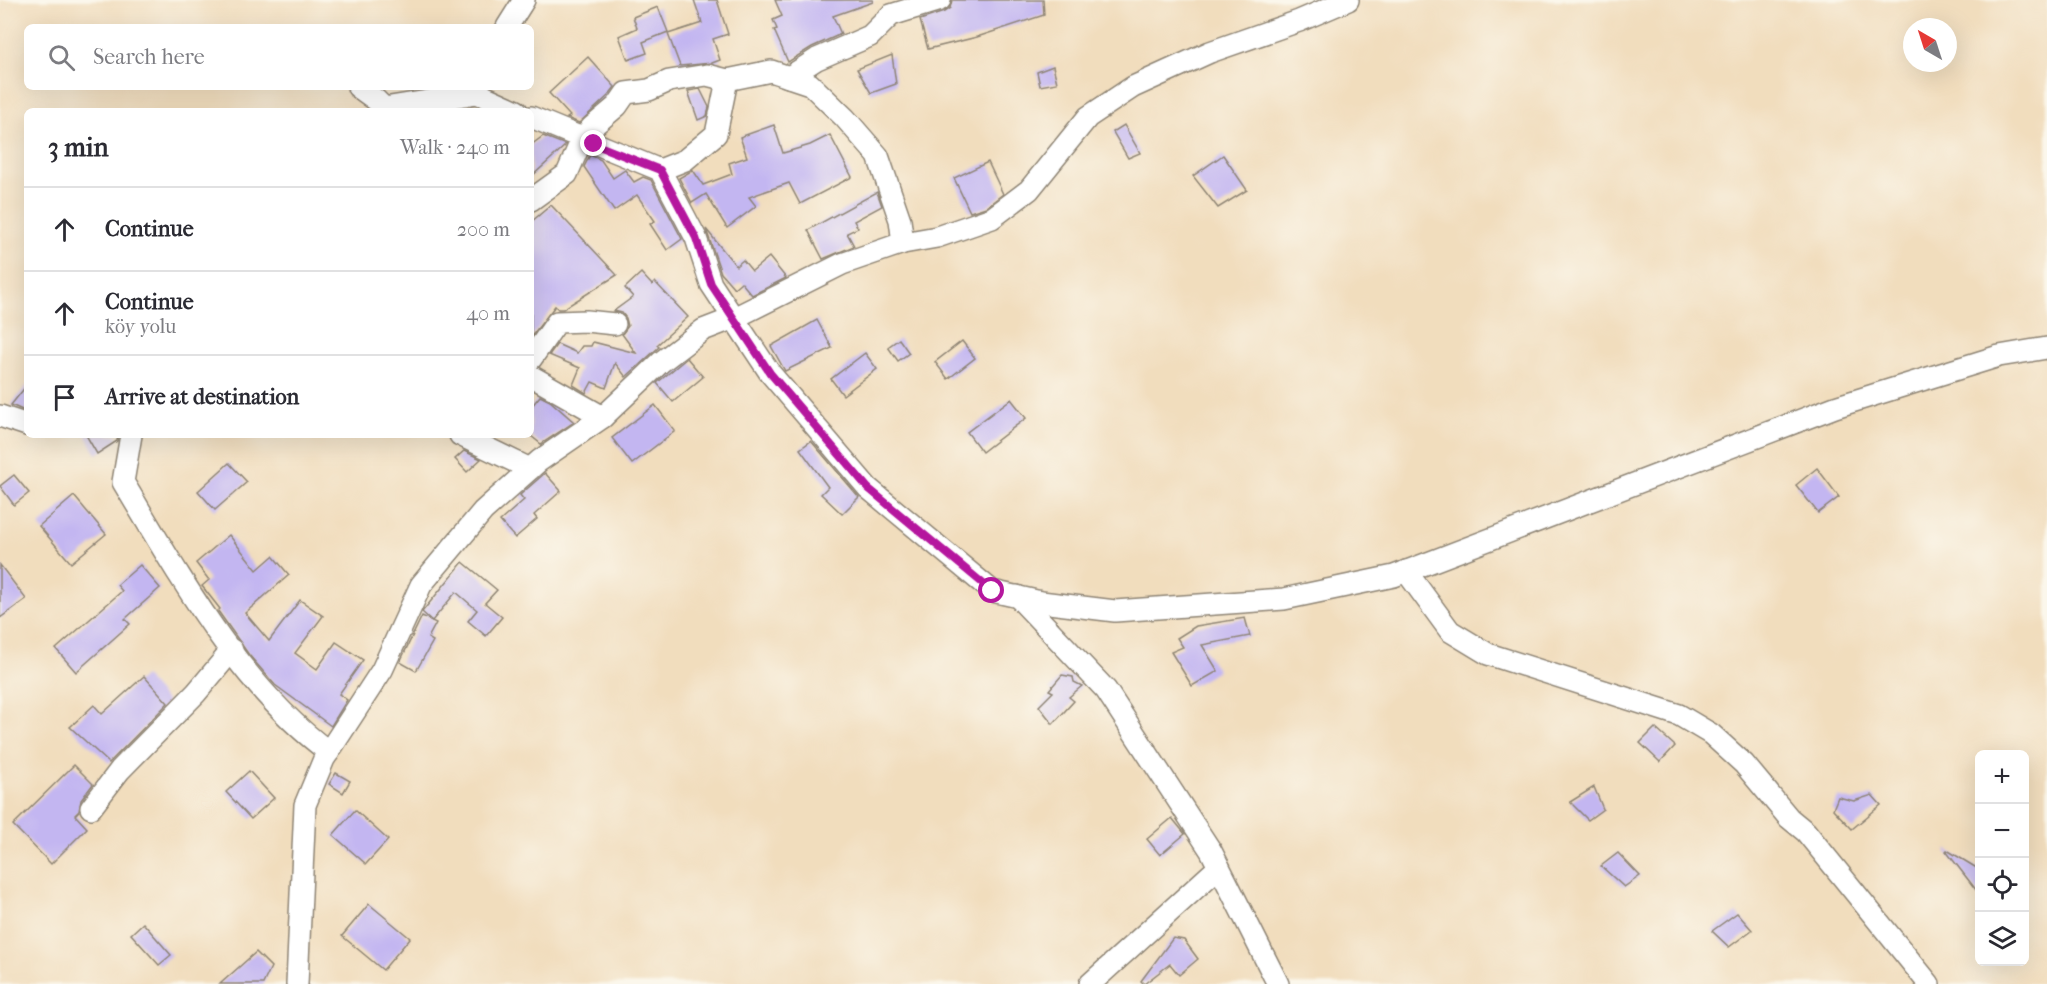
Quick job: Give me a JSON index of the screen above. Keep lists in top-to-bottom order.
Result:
{
  "north": "top left",
  "page": {
    "search": "Search here",
    "heading": ["3 min", "Walk · 240 m"],
    "list": [
      ["Continue", "200 m"],
      ["Continue", "köy yolu", "40 m"],
      "Arrive at destination"
    ],
    "map_buttons": ["+", "−"]
  }
}
